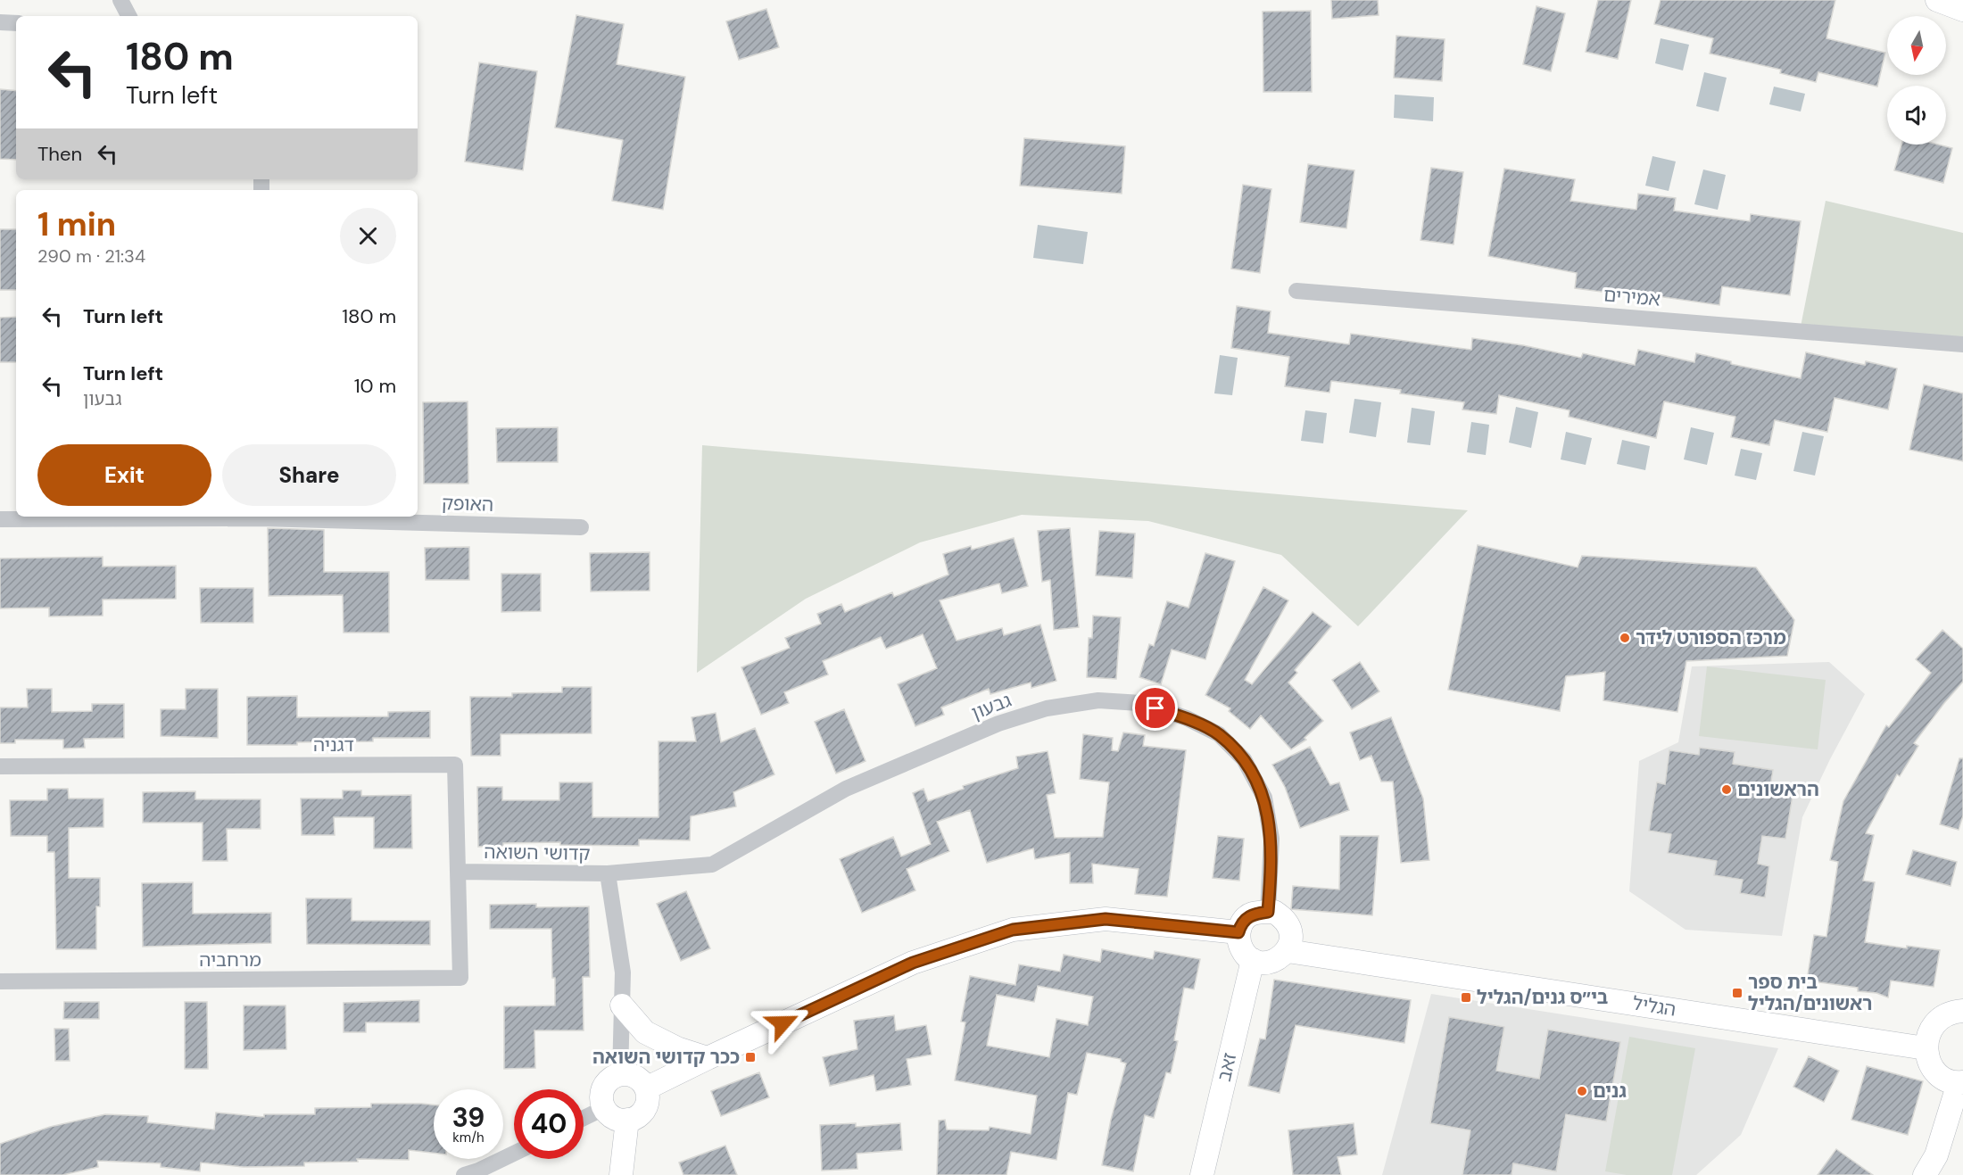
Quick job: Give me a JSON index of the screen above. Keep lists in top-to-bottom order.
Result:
{
  "streets": {
    "street": [
      "אמירים",
      "האופק",
      "גבעון",
      "דגניה",
      "קדושי השואה",
      "מרחביה",
      "הגליל",
      "זאב"
    ]
  },
  "crossings": [
    ["גבעון", "קדושי השואה"],
    ["גבעון", "הגליל"],
    ["גבעון", "זאב"],
    ["דגניה", "קדושי השואה"],
    ["דגניה", "מרחביה"],
    ["הגליל", "זאב"]
  ],
  "places": {
    "other": ["מרכז הספורט לידר", "הראשונים", "גנים"],
    "transit": ["בית ספר ראשונים/הגליל", "בי״ס גנים/הגליל", "ככר קדושי השואה"]
  },
  "north": "bottom",
  "page": {
    "turn": ["180 m", "Turn left"],
    "then": "Then",
    "heading": ["1 min", "290 m · 21:34"],
    "list": [
      {
        "name": "Turn left",
        "value": "180 m"
      },
      {
        "name": "Turn left",
        "note": "גבעון",
        "value": "10 m"
      }
    ],
    "buttons": ["Exit", "Share"],
    "speed": "39 km/h",
    "limit": "40"
  }
}
